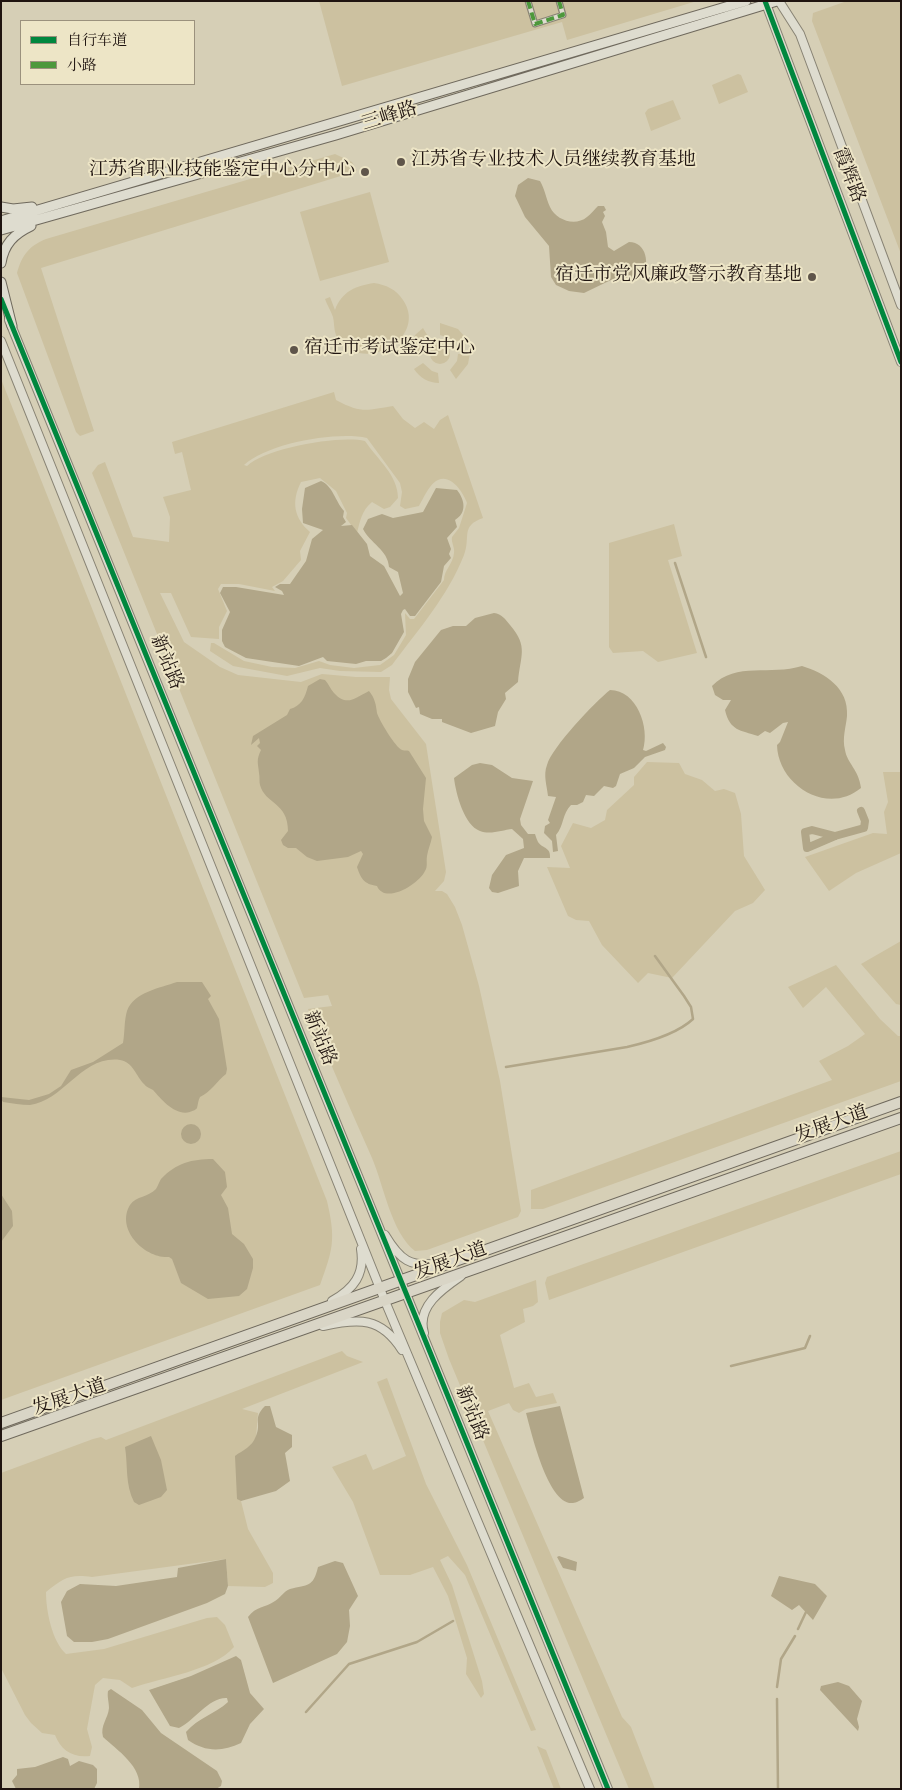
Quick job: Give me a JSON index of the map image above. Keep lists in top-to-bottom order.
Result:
{
  "streets": {
    "main road": ["三峰路", "发展大道"],
    "street": ["霞辉路", "新站路"]
  },
  "crossings": [
    ["三峰路", "霞辉路"],
    ["新站路", "发展大道"]
  ],
  "places": [
    "江苏省专业技术人员继续教育基地",
    "江苏省职业技能鉴定中心分中心",
    "宿迁市党风廉政警示教育基地",
    "宿迁市考试鉴定中心"
  ],
  "legend": ["自行车道", "小路"]
}
